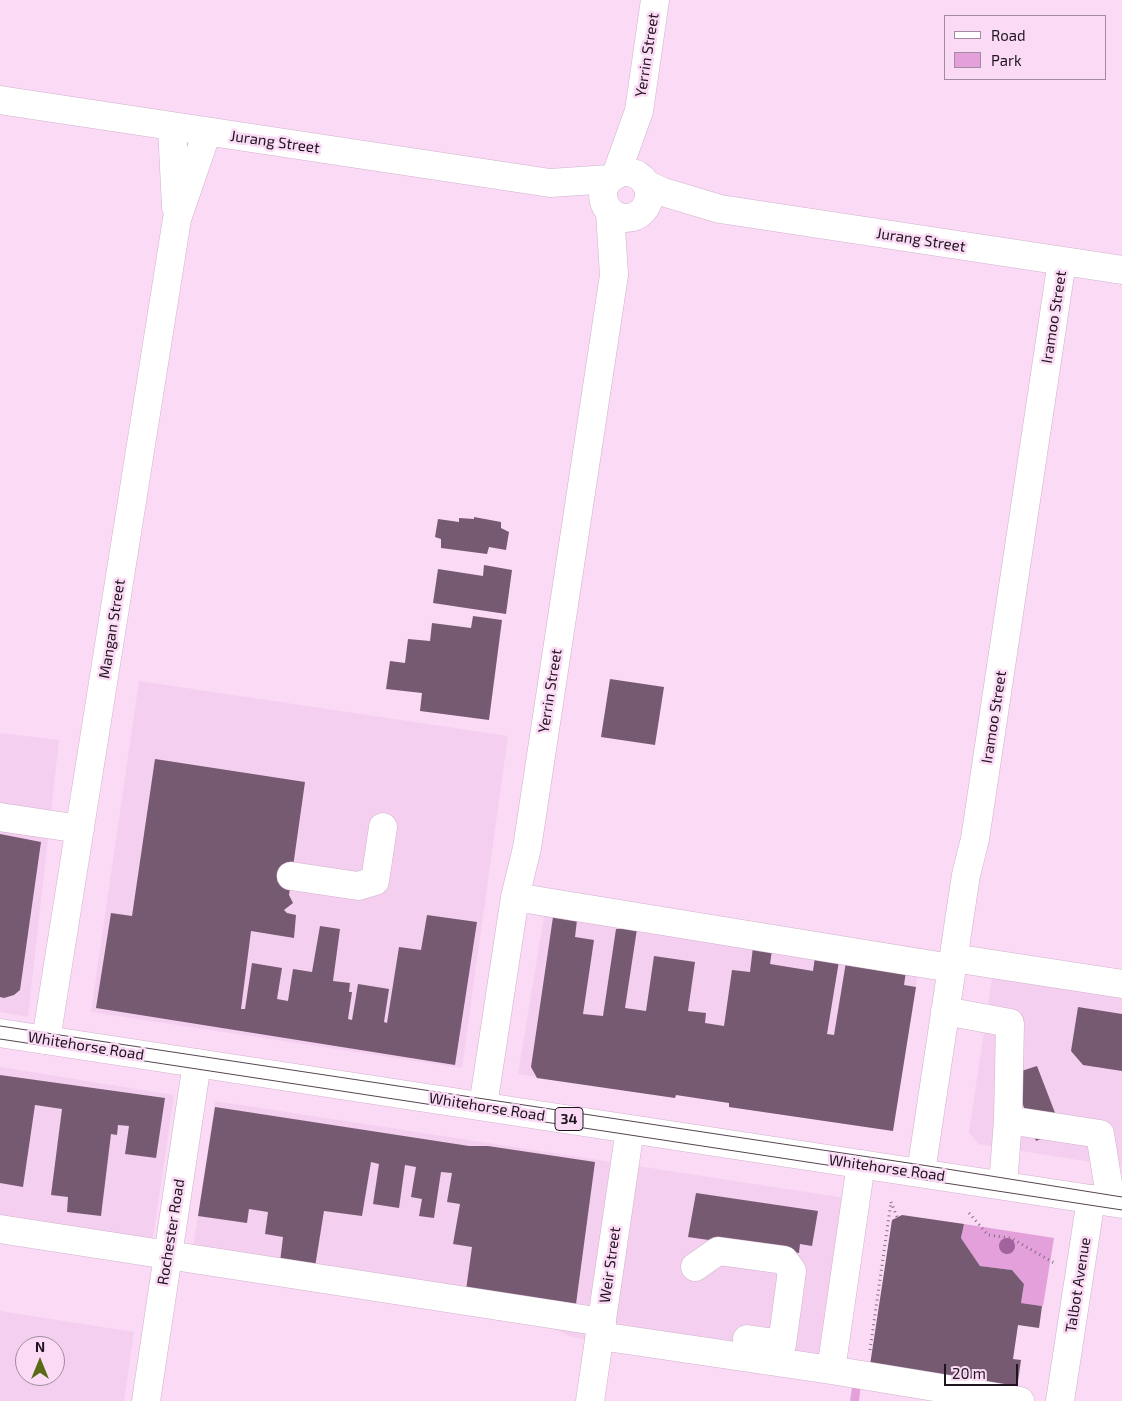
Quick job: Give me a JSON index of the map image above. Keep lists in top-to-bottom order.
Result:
{
  "streets": {
    "street": [
      "Yerrin Street",
      "Jurang Street",
      "Iramoo Street",
      "Mangan Street",
      "Whitehorse Road",
      "34",
      "Rochester Road",
      "Weir Street",
      "Talbot Avenue"
    ]
  },
  "crossings": [
    ["Yerrin Street", "Jurang Street"],
    ["Yerrin Street", "Whitehorse Road"],
    ["Jurang Street", "Iramoo Street"],
    ["Jurang Street", "Mangan Street"],
    ["Iramoo Street", "Whitehorse Road"],
    ["Mangan Street", "Whitehorse Road"],
    ["Whitehorse Road", "Rochester Road"],
    ["Whitehorse Road", "Weir Street"],
    ["Whitehorse Road", "Talbot Avenue"]
  ],
  "legend": ["Road", "Park"],
  "scale_bar": "20 m",
  "north": "top"
}
